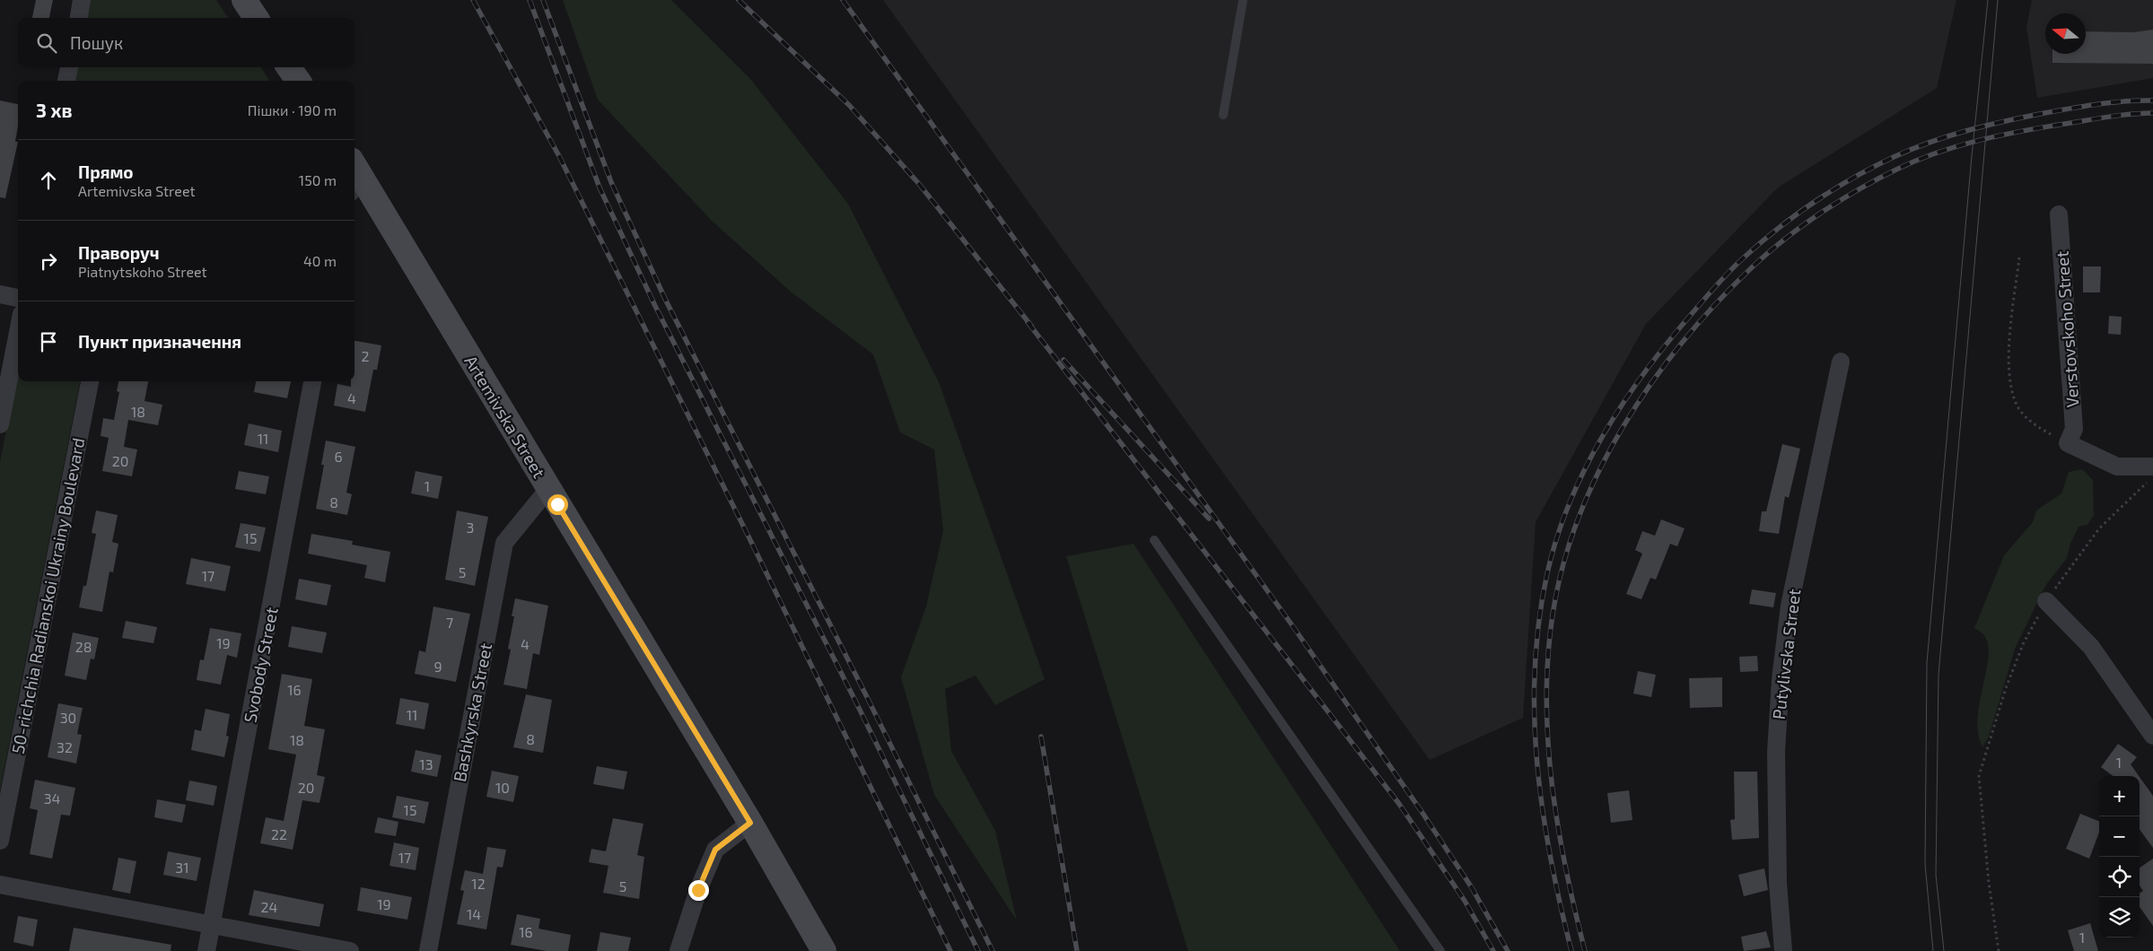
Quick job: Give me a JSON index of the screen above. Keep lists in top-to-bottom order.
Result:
{
  "streets": {
    "main road": ["Artemivska Street"],
    "street": [
      "Verstovskoho Street",
      "50-richchia Radianskoi Ukrainy Boulevard",
      "Putylivska Street",
      "Svobody Street",
      "Bashkyrska Street"
    ]
  },
  "crossings": [
    ["Artemivska Street", "Bashkyrska Street"]
  ],
  "house_numbers": [
    "2",
    "4",
    "18",
    "11",
    "6",
    "20",
    "1",
    "8",
    "3",
    "15",
    "5",
    "17",
    "7",
    "19",
    "4",
    "28",
    "9",
    "16",
    "11",
    "30",
    "8",
    "18",
    "32",
    "1",
    "13",
    "20",
    "10",
    "34",
    "15",
    "22",
    "17",
    "31",
    "12",
    "5",
    "19",
    "24",
    "14",
    "16",
    "1"
  ],
  "north": "left",
  "page": {
    "search": "Пошук",
    "heading": ["3 хв", "Пішки · 190 m"],
    "list": [
      ["Прямо", "Artemivska Street", "150 m"],
      ["Праворуч", "Piatnytskoho Street", "40 m"],
      "Пункт призначення"
    ],
    "map_buttons": ["+", "−"]
  }
}
